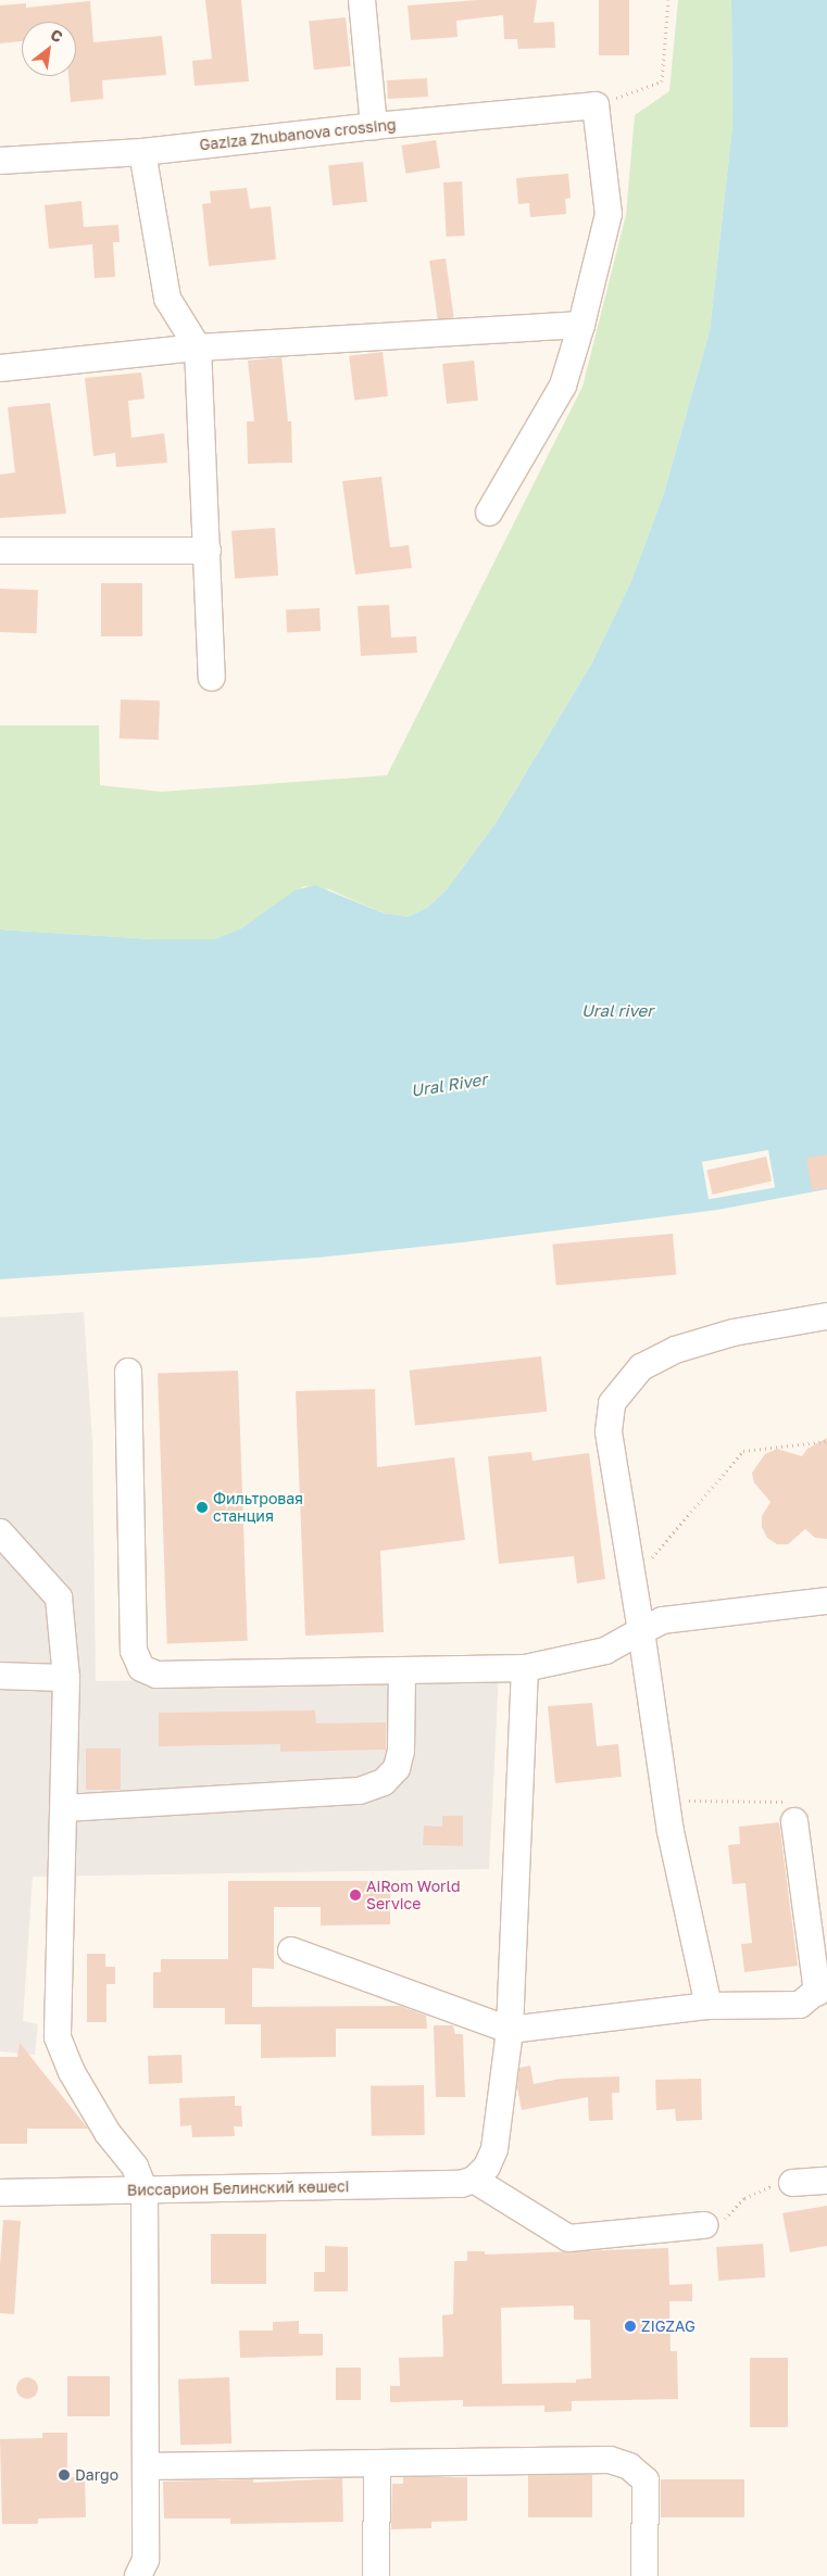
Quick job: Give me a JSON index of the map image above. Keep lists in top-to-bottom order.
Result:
{
  "streets": {
    "street": ["Gaziza Zhubanova crossing", "Виссарион Белинский көшесі"]
  },
  "water": ["Ural river", "Ural River"],
  "places": [
    "Фильтровая станция",
    "AiRom World Service",
    "ZIGZAG",
    "Dargo"
  ],
  "north": "top right"
}
